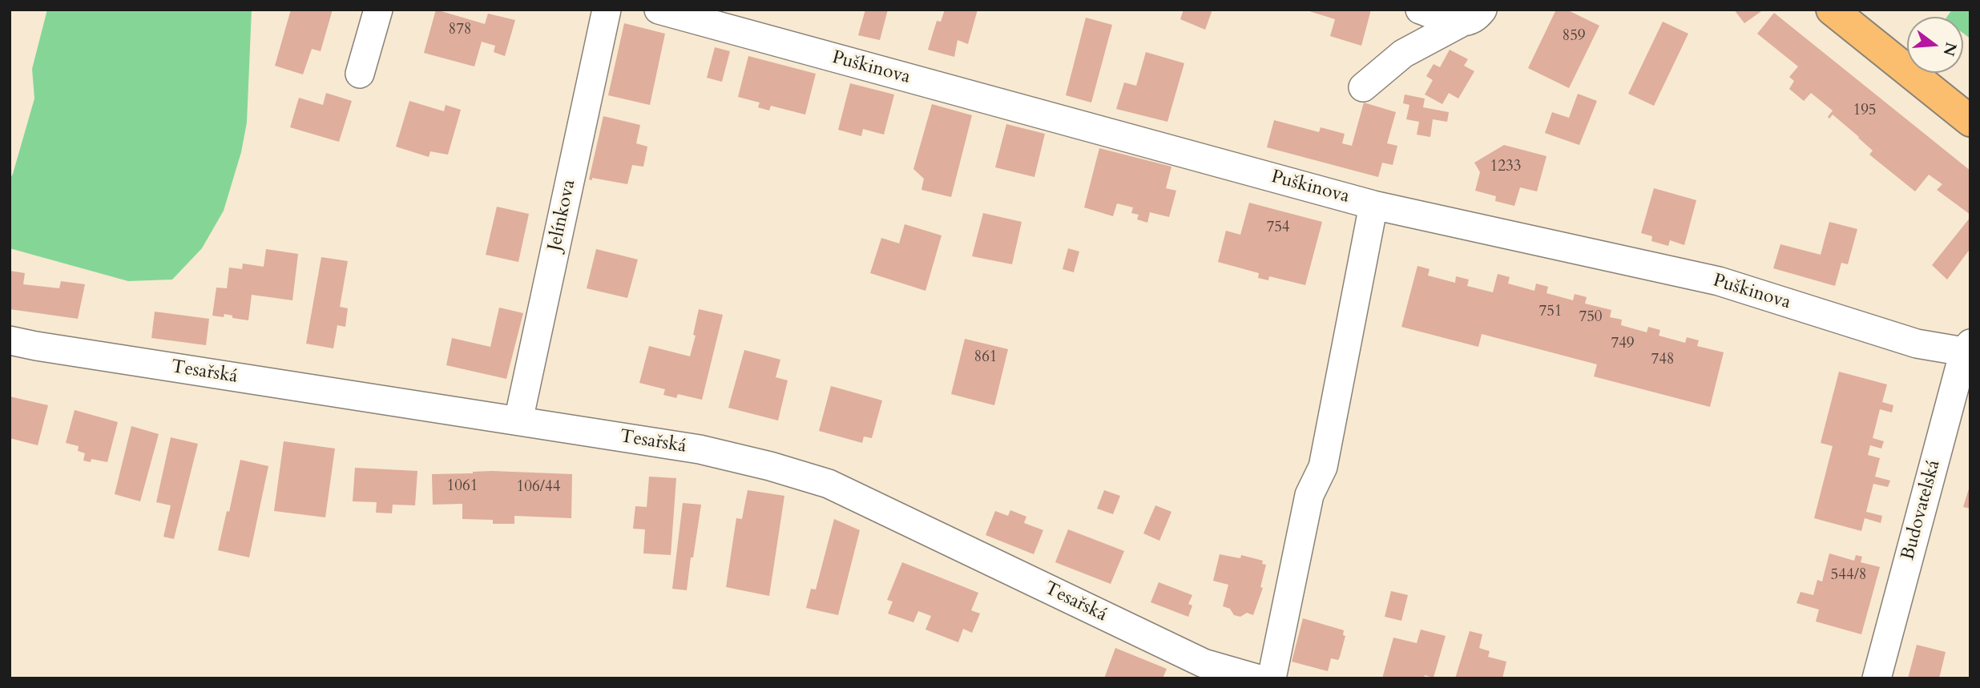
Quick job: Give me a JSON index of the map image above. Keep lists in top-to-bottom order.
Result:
{
  "streets": {
    "street": [
      "Puškinova",
      "Jelínkova",
      "Tesařská",
      "Budovatelská"
    ]
  },
  "crossings": [
    ["Puškinova", "Budovatelská"],
    ["Jelínkova", "Tesařská"]
  ],
  "house_numbers": [
    "878",
    "859",
    "195",
    "1233",
    "754",
    "751",
    "750",
    "749",
    "861",
    "748",
    "1061",
    "106/44",
    "544/8"
  ],
  "north": "right"
}
